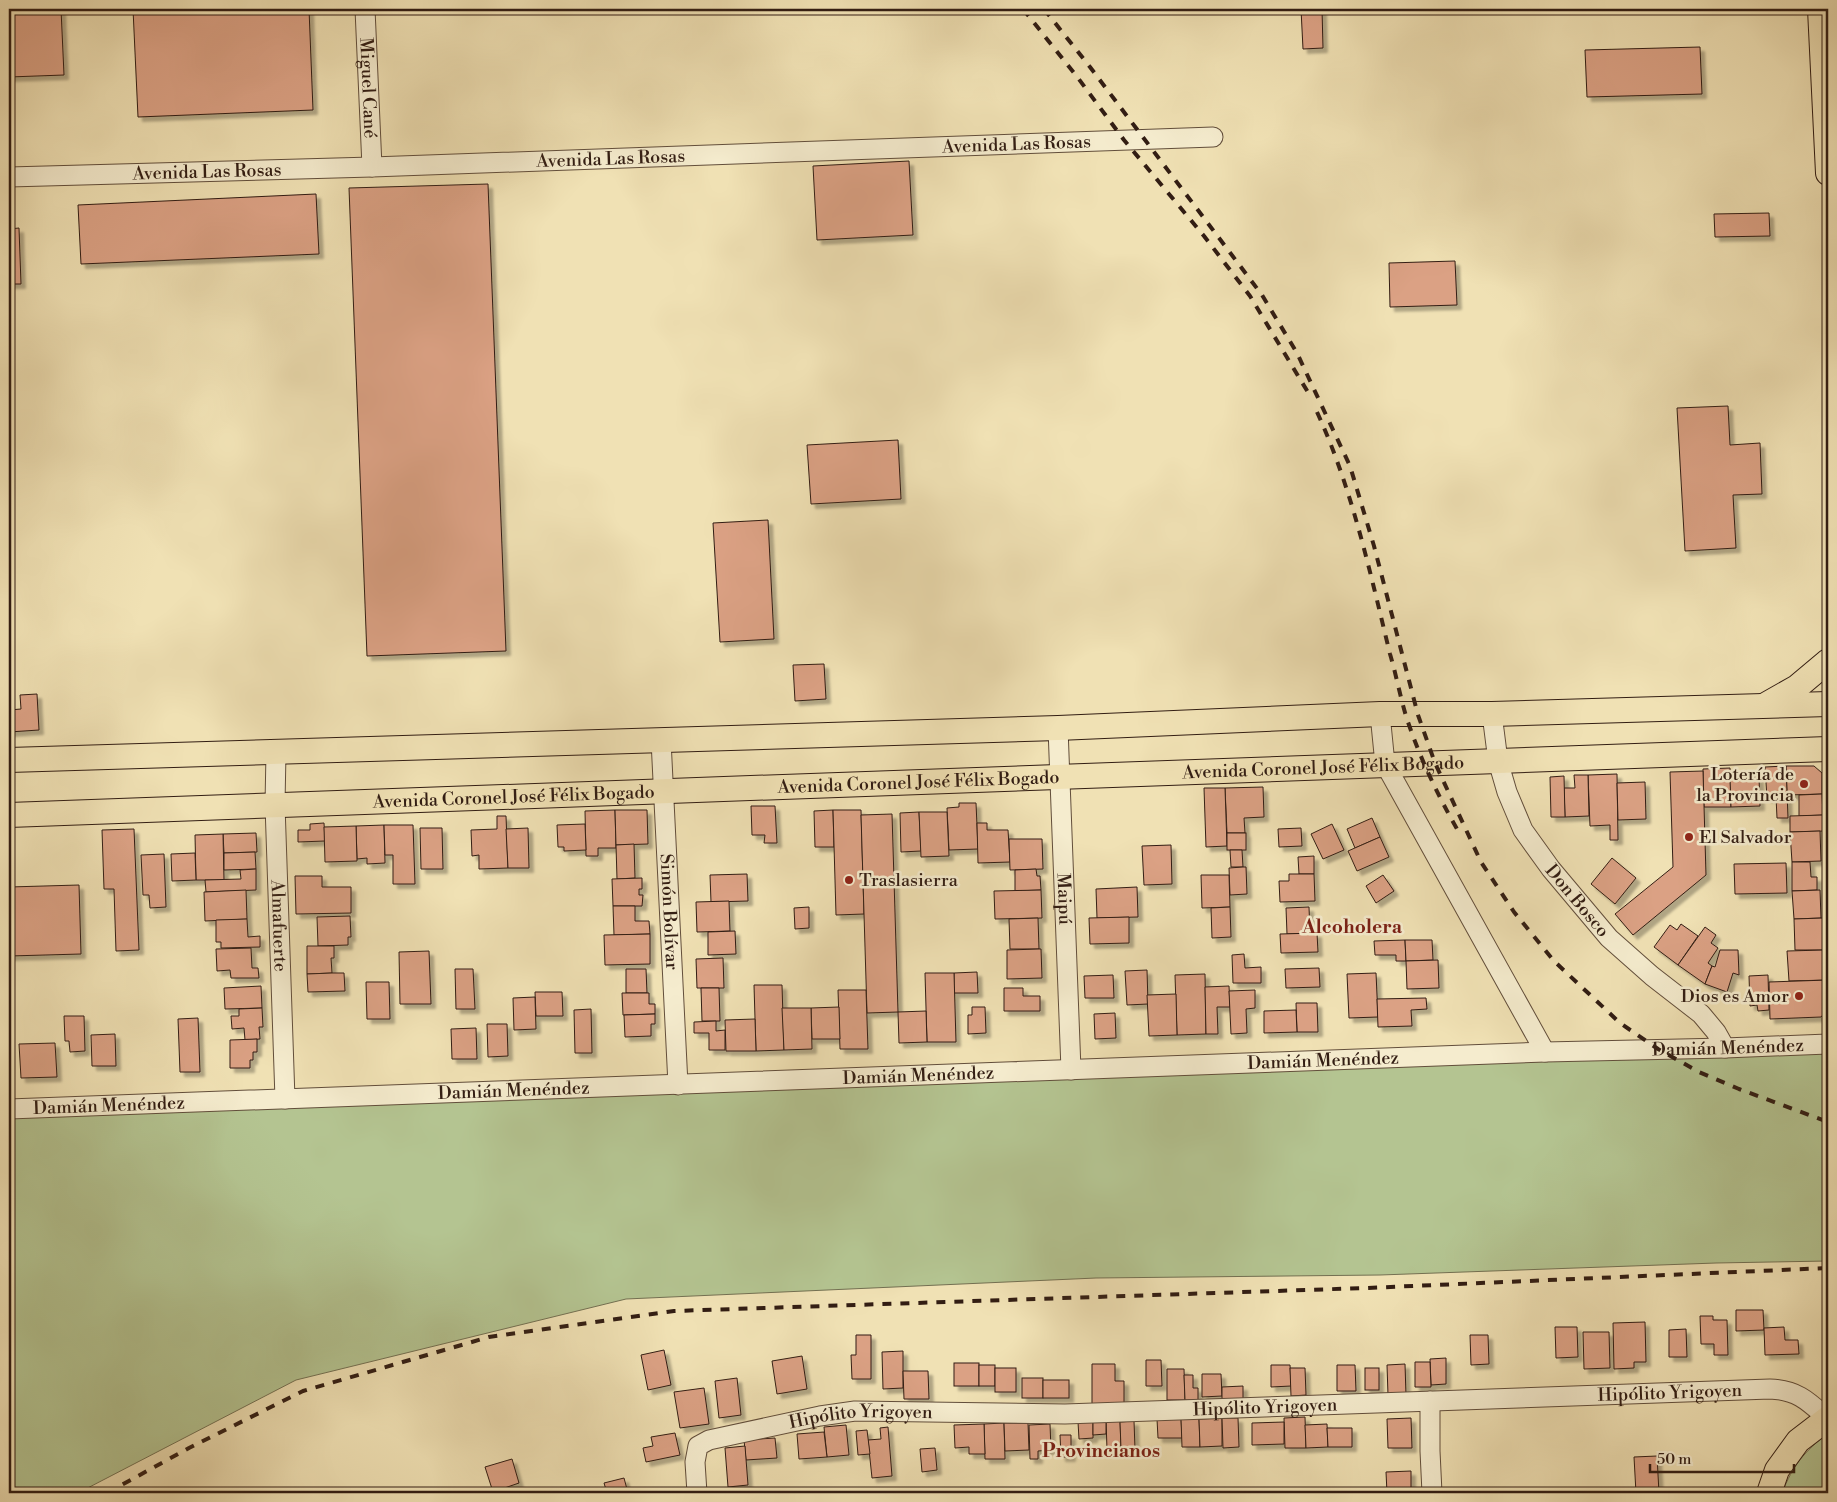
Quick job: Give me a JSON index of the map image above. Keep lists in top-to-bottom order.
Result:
{
  "streets": {
    "main road": ["Avenida Coronel José Félix Bogado"],
    "street": [
      "Miguel Cané",
      "Avenida Las Rosas",
      "Maipú",
      "Don Bosco",
      "Simón Bolívar",
      "Almafuerte",
      "Damián Menéndez",
      "Hipólito Yrigoyen"
    ]
  },
  "crossings": [
    ["Miguel Cané", "Avenida Las Rosas"],
    ["Avenida Coronel José Félix Bogado", "Maipú"],
    ["Avenida Coronel José Félix Bogado", "Don Bosco"],
    ["Avenida Coronel José Félix Bogado", "Simón Bolívar"],
    ["Avenida Coronel José Félix Bogado", "Almafuerte"],
    ["Maipú", "Damián Menéndez"],
    ["Don Bosco", "Damián Menéndez"],
    ["Simón Bolívar", "Damián Menéndez"],
    ["Almafuerte", "Damián Menéndez"]
  ],
  "districts": ["Alcoholera", "Provincianos"],
  "places": [
    "Lotería de la Provincia",
    "El Salvador",
    "Traslasierra",
    "Dios es Amor"
  ],
  "scale_bar": "50 m"
}
